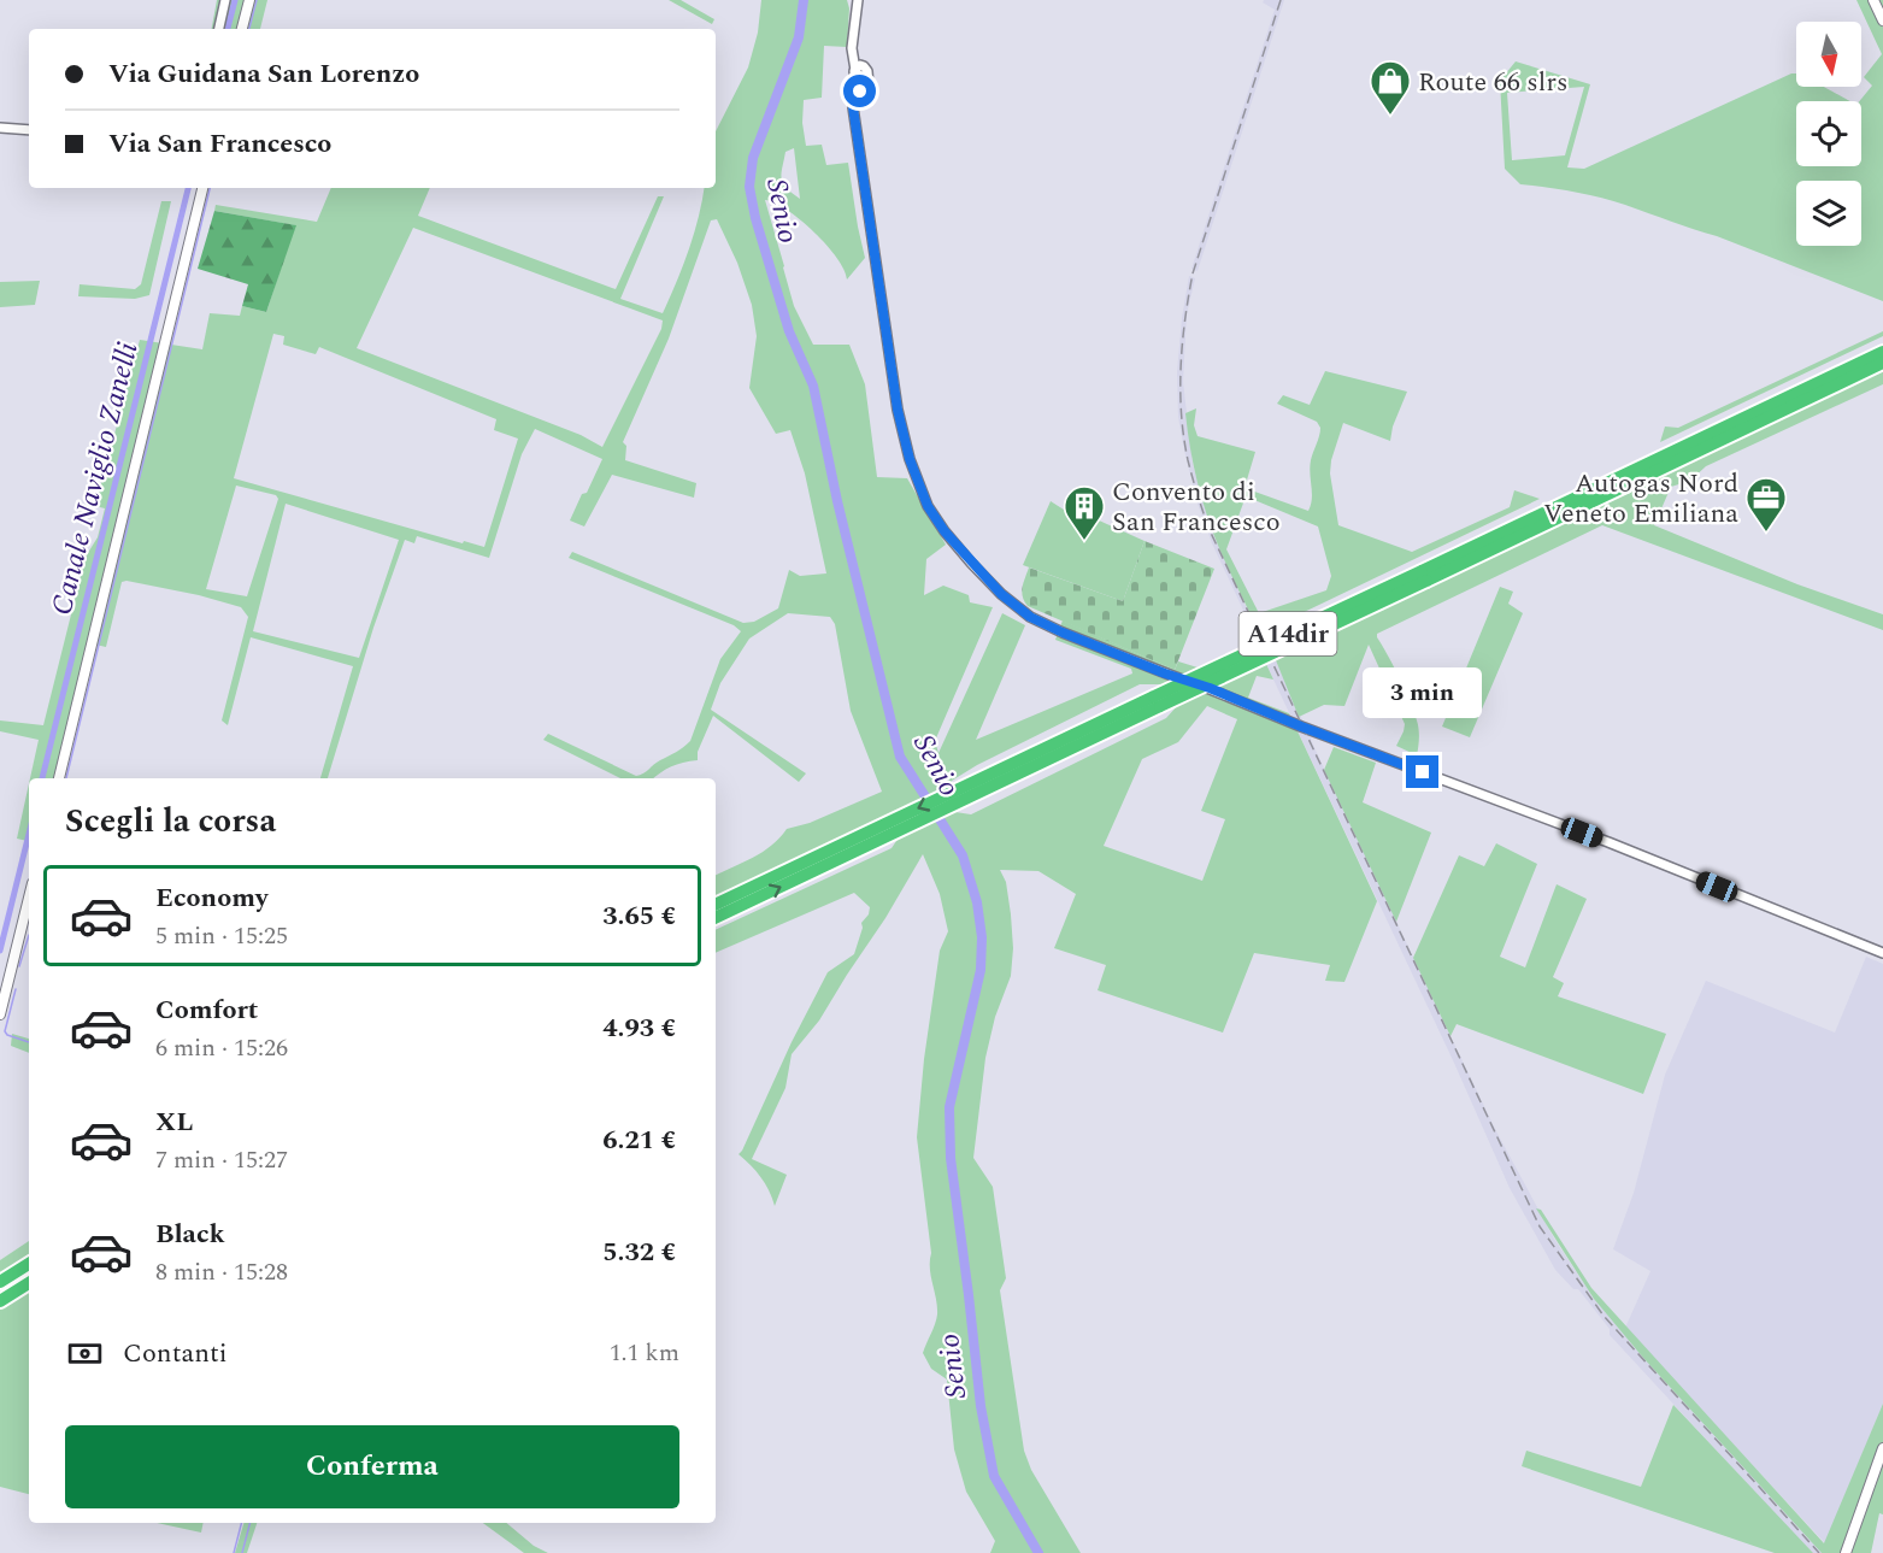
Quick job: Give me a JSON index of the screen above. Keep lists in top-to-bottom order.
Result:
{
  "streets": {
    "highway": ["A14dir"]
  },
  "water": ["Senio", "Canale Naviglio Zanelli"],
  "places": {
    "shop": ["Route 66 slrs"],
    "office": ["Autogas Nord Veneto Emiliana"],
    "building": ["Convento di San Francesco"]
  },
  "north": "bottom",
  "page": {
    "banner": ["Via Guidana San Lorenzo", "Via San Francesco"],
    "bubble": "3 min",
    "heading": "Scegli la corsa",
    "list": [
      {
        "name": "Economy",
        "note": "5 min · 15:25",
        "value": "3.65 €"
      },
      {
        "name": "Comfort",
        "note": "6 min · 15:26",
        "value": "4.93 €"
      },
      {
        "name": "XL",
        "note": "7 min · 15:27",
        "value": "6.21 €"
      },
      {
        "name": "Black",
        "note": "8 min · 15:28",
        "value": "5.32 €"
      }
    ],
    "pay": ["Contanti", "1.1 km"],
    "buttons": "Conferma"
  }
}
